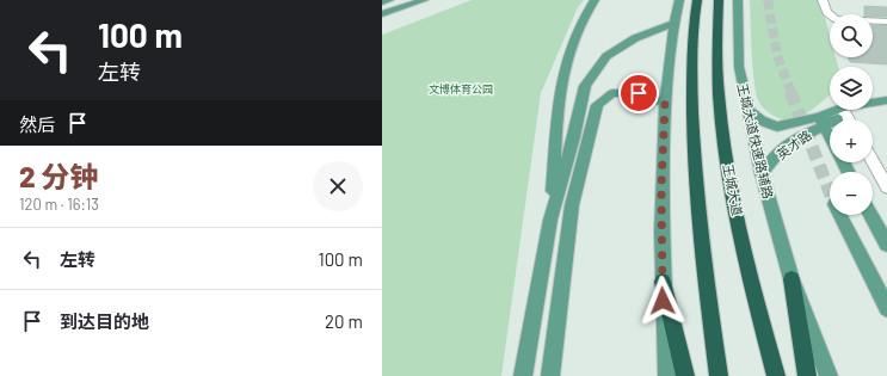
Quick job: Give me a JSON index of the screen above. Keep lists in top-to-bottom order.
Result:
{
  "streets": {
    "highway": ["王城大道"],
    "main road": ["王城大道快速路辅路", "英才路"]
  },
  "crossings": [
    ["王城大道快速路辅路", "英才路"]
  ],
  "parks": ["文博体育公园"],
  "page": {
    "turn": ["100 m", "左转"],
    "map_buttons": ["+", "−"],
    "then": "然后",
    "heading": ["2 分钟", "120 m · 16:13"],
    "list": [
      {
        "name": "左转",
        "value": "100 m"
      },
      {
        "name": "到达目的地",
        "value": "20 m"
      }
    ]
  }
}
